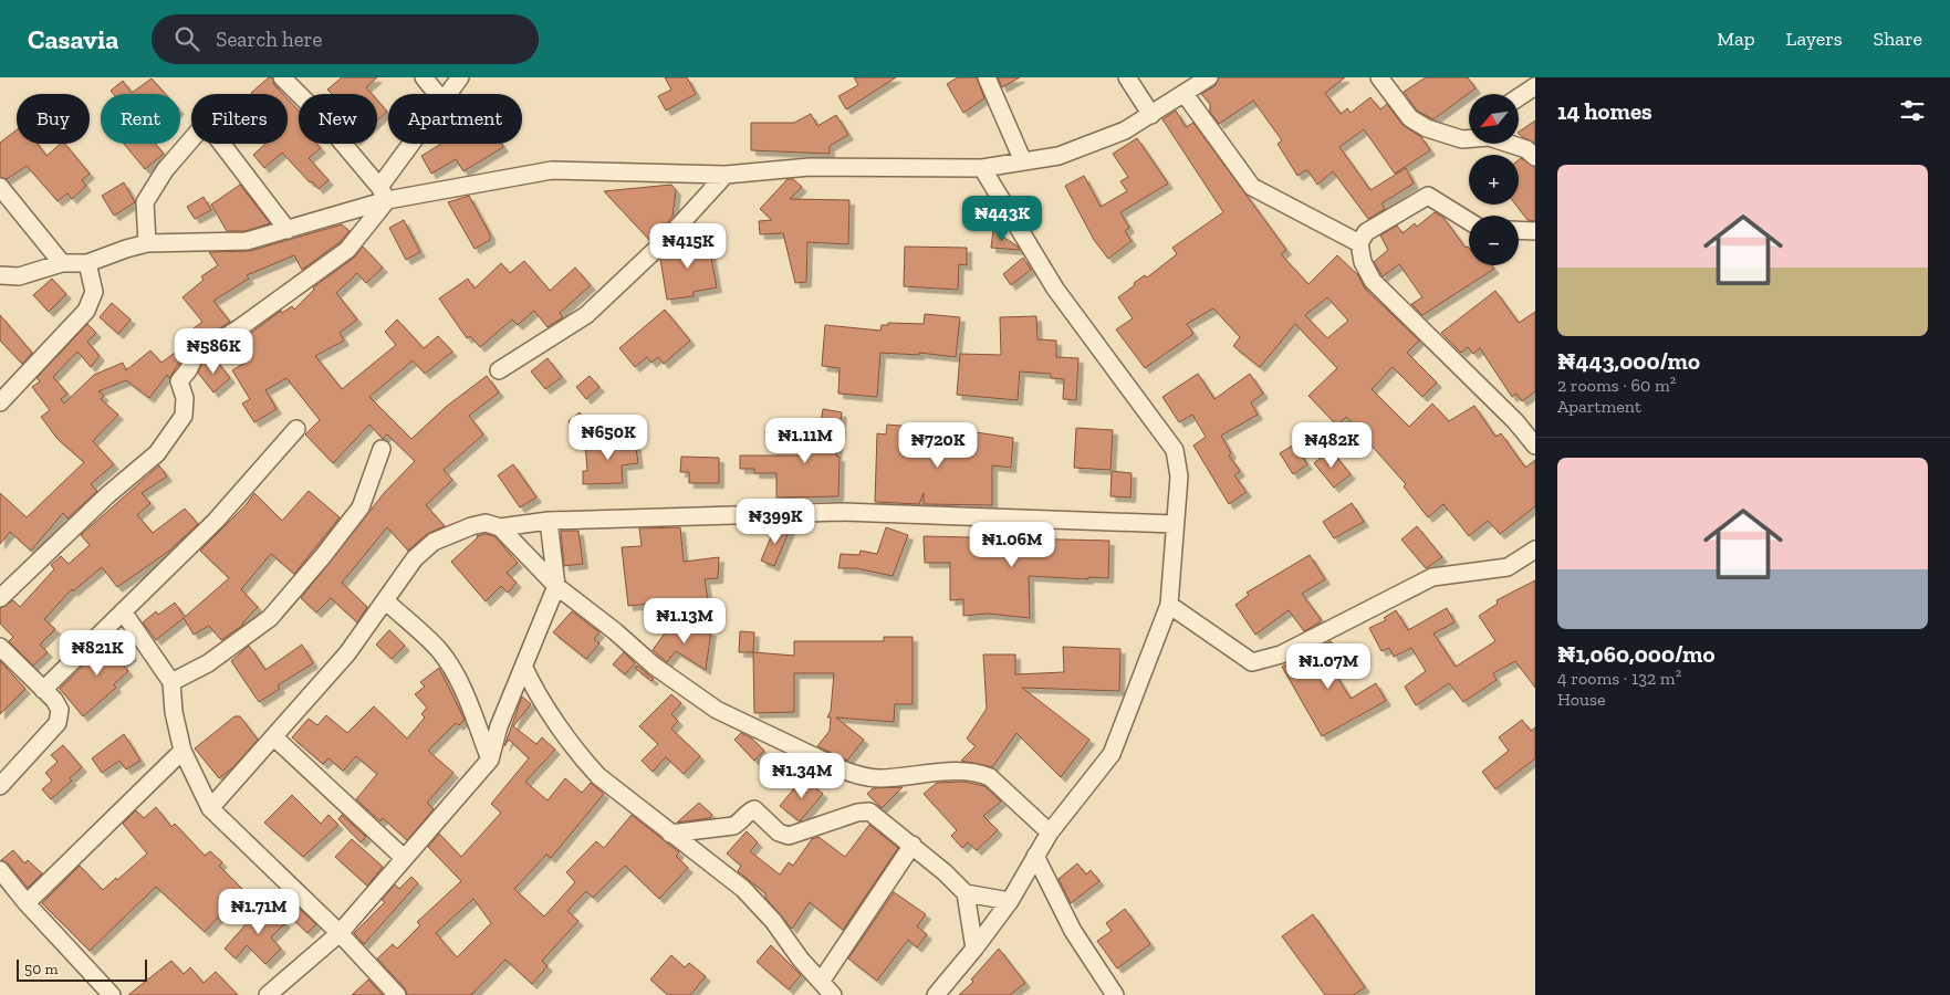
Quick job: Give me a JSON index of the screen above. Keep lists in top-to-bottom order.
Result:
{
  "scale_bar": "50 m",
  "north": "bottom left",
  "page": {
    "header": "Casavia",
    "search": "Search here",
    "nav": ["Map", "Layers", "Share"],
    "heading": "14 homes",
    "map_buttons": ["+", "−"],
    "chip": [
      "Buy",
      "Rent",
      "Filters",
      "New",
      "Apartment"
    ],
    "list": [
      {
        "name": "₦443,000/mo",
        "note": "2 rooms · 60 m² · Apartment"
      },
      {
        "name": "₦1,060,000/mo",
        "note": "4 rooms · 132 m² · House"
      }
    ],
    "price": [
      "₦443K",
      "₦415K",
      "₦586K",
      "₦650K",
      "₦1.11M",
      "₦720K",
      "₦482K",
      "₦399K",
      "₦1.06M",
      "₦1.13M",
      "₦821K",
      "₦1.07M",
      "₦1.34M",
      "₦1.71M"
    ],
    "scale": "50 m"
  }
}
